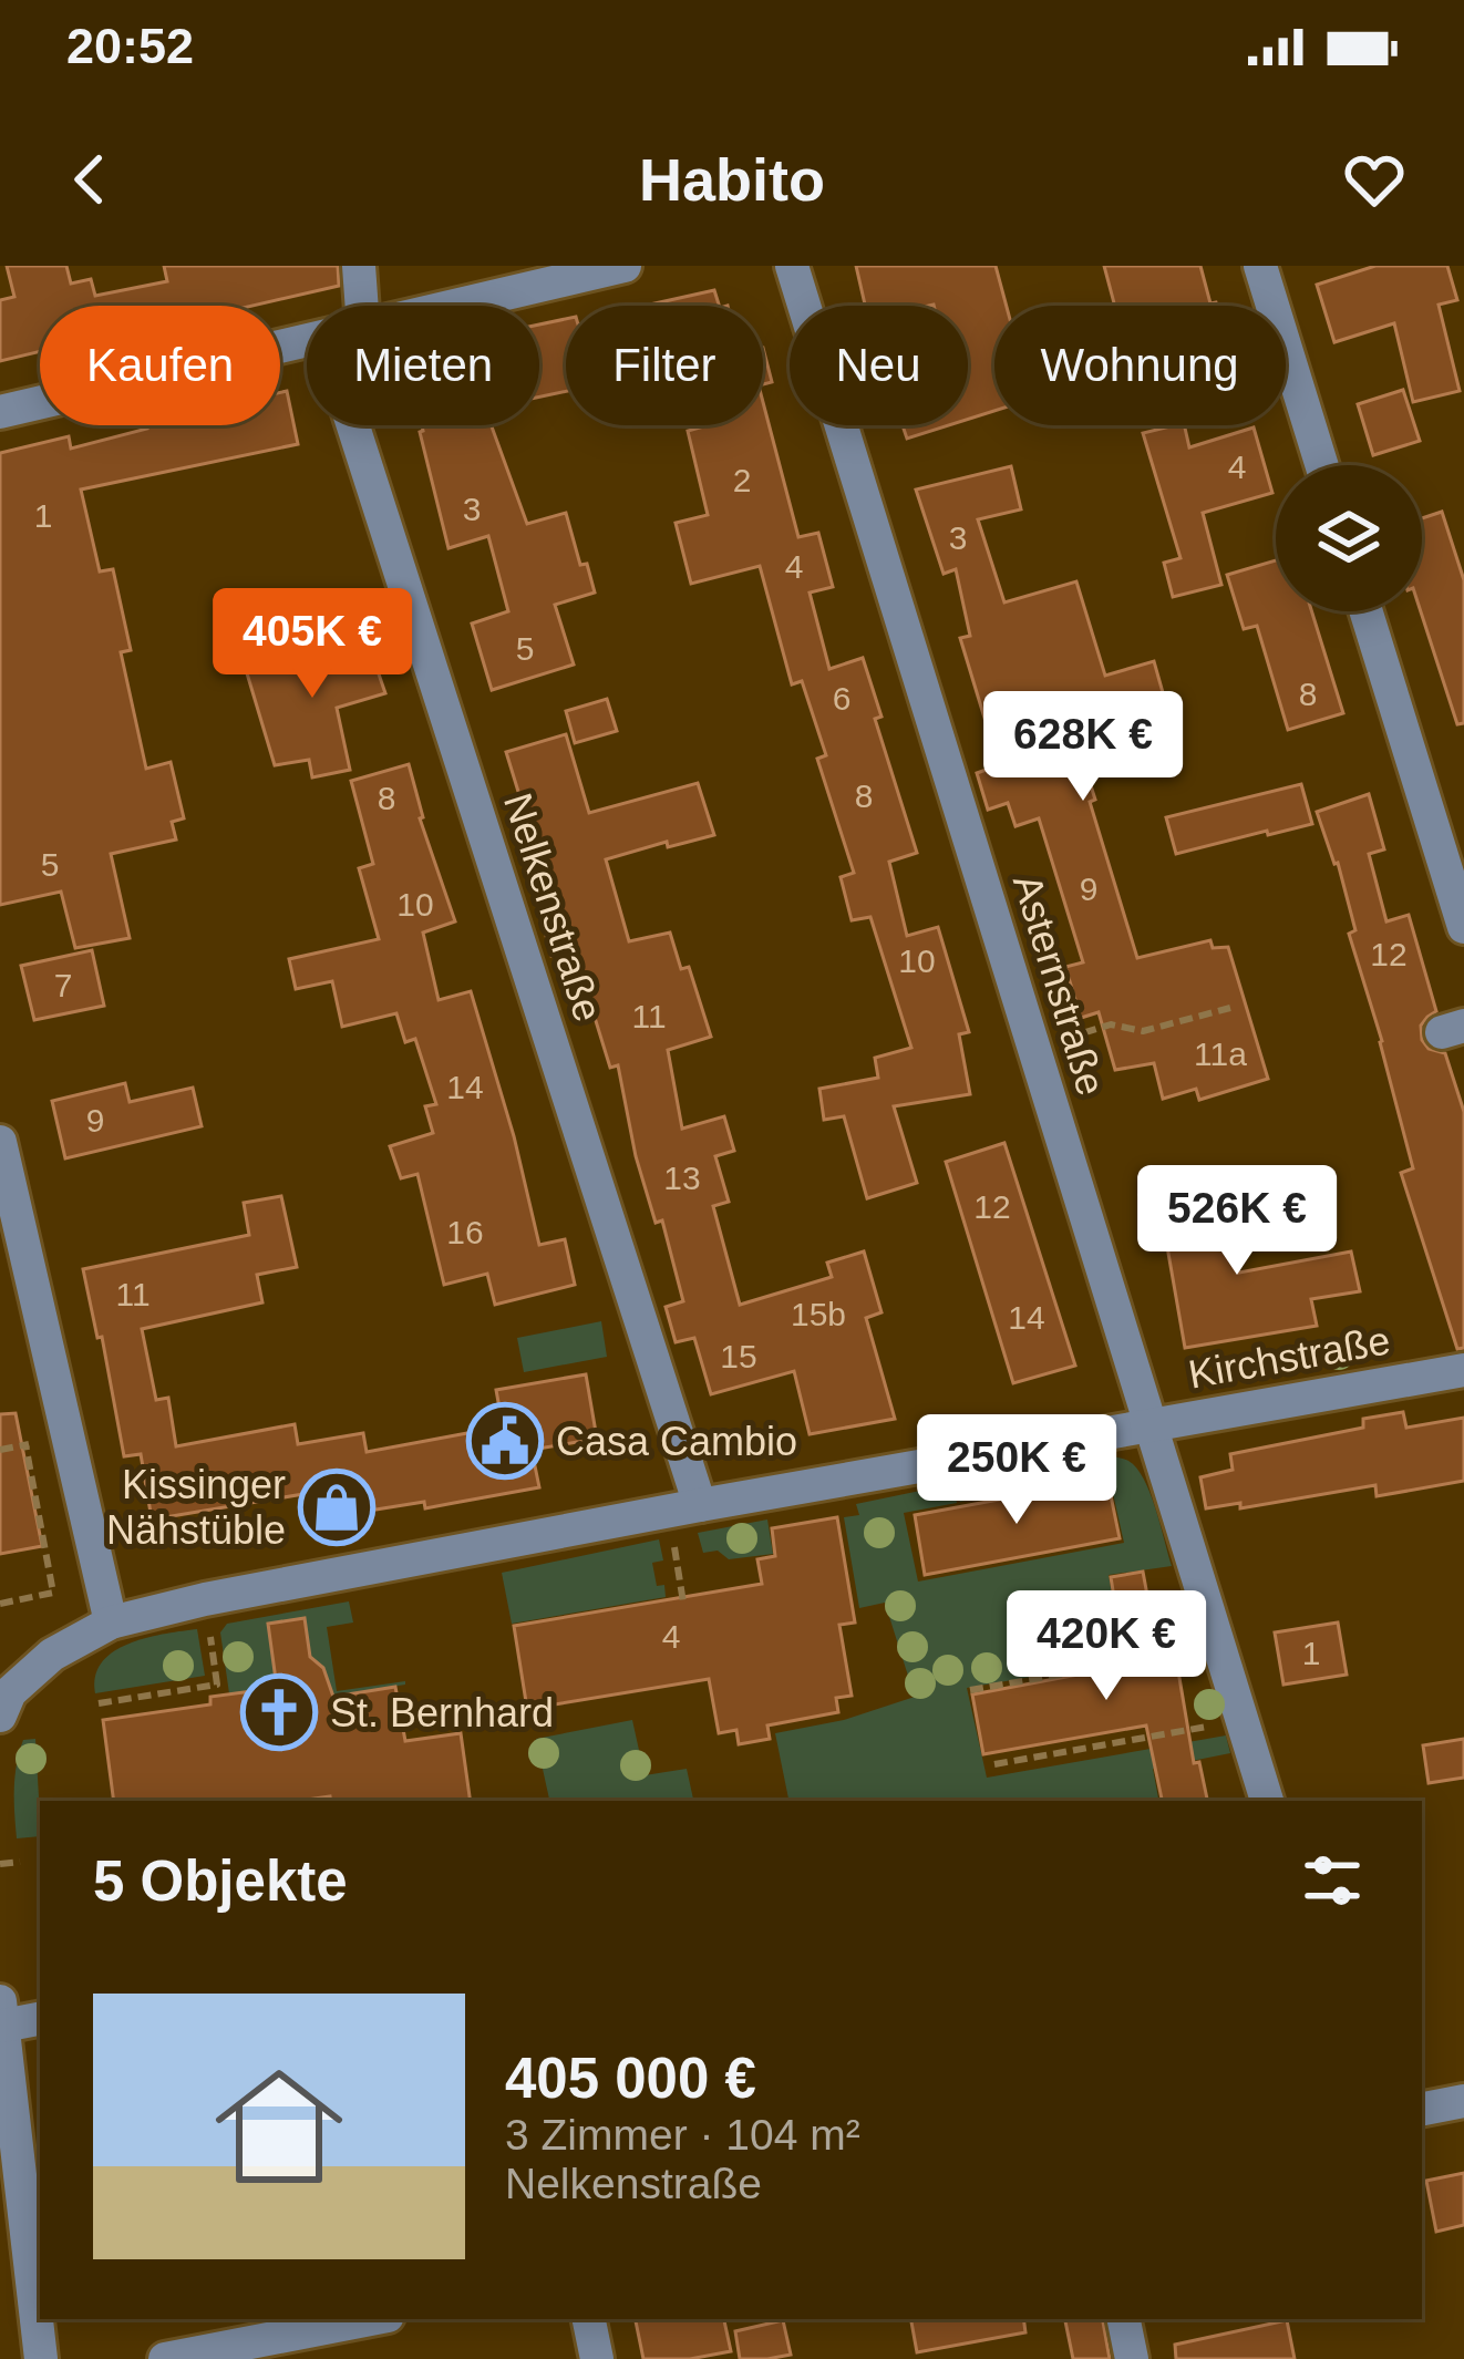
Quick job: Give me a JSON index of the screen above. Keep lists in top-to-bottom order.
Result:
{
  "streets": {
    "street": ["Nelkenstraße", "Asternstraße", "Kirchstraße"]
  },
  "crossings": [
    ["Nelkenstraße", "Kirchstraße"],
    ["Asternstraße", "Kirchstraße"]
  ],
  "places": {
    "public building": ["Casa Cambio"],
    "shop": ["Kissinger Nähstüble"],
    "church": ["St. Bernhard"]
  },
  "house_numbers": [
    "4",
    "2",
    "3",
    "1",
    "3",
    "4",
    "5",
    "8",
    "6",
    "8",
    "8",
    "5",
    "9",
    "10",
    "12",
    "10",
    "7",
    "11",
    "11a",
    "14",
    "9",
    "13",
    "12",
    "16",
    "11",
    "15b",
    "14",
    "15",
    "4",
    "1"
  ],
  "page": {
    "status": "20:52",
    "header": "Habito",
    "chip": [
      "Kaufen",
      "Mieten",
      "Filter",
      "Neu",
      "Wohnung"
    ],
    "price": [
      "405K €",
      "628K €",
      "526K €",
      "250K €",
      "420K €"
    ],
    "heading": "5 Objekte",
    "list": [
      {
        "name": "405 000 €",
        "note": "3 Zimmer · 104 m² · Nelkenstraße"
      }
    ]
  }
}
